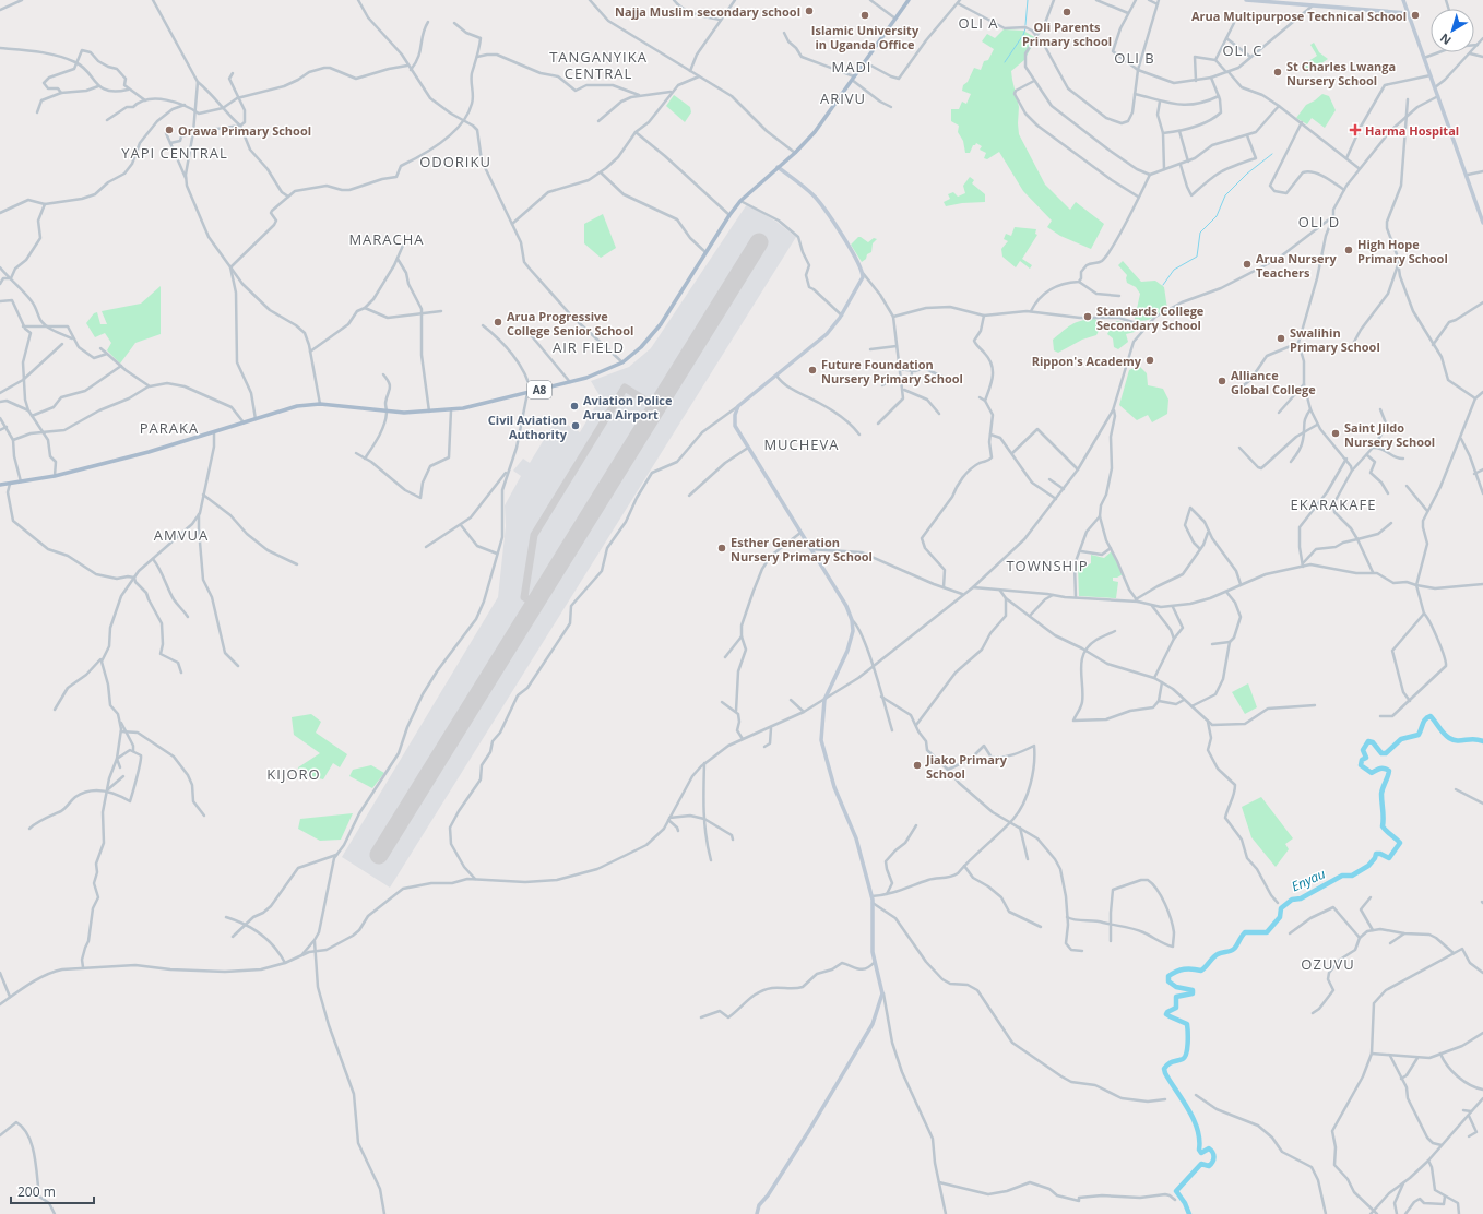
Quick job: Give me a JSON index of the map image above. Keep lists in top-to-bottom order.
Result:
{
  "streets": {
    "main road": ["A8"]
  },
  "districts": [
    "OLI A",
    "OLI C",
    "TANGANYIKA CENTRAL",
    "OLI B",
    "MADI",
    "ARIVU",
    "YAPI CENTRAL",
    "ODORIKU",
    "OLI D",
    "MARACHA",
    "AIR FIELD",
    "PARAKA",
    "MUCHEVA",
    "EKARAKAFE",
    "AMVUA",
    "TOWNSHIP",
    "KIJORO",
    "OZUVU"
  ],
  "water": ["Enyau"],
  "places": {
    "other": [
      "Najja Muslim secondary school",
      "Oli Parents Primary school",
      "Islamic University in Uganda Office",
      "Arua Multipurpose Technical School",
      "St Charles Lwanga Nursery School",
      "Orawa Primary School",
      "High Hope Primary School",
      "Arua Nursery Teachers",
      "Standards College Secondary School",
      "Arua Progressive College Senior School",
      "Swalihin Primary School",
      "Rippon's Academy",
      "Future Foundation Nursery Primary School",
      "Alliance Global College",
      "Aviation Police Arua Airport",
      "Civil Aviation Authority",
      "Saint Jildo Nursery School",
      "Esther Generation Nursery Primary School",
      "Jiako Primary School"
    ],
    "health": ["Harma Hospital"]
  },
  "scale_bar": "200 m",
  "north": "bottom left"
}
